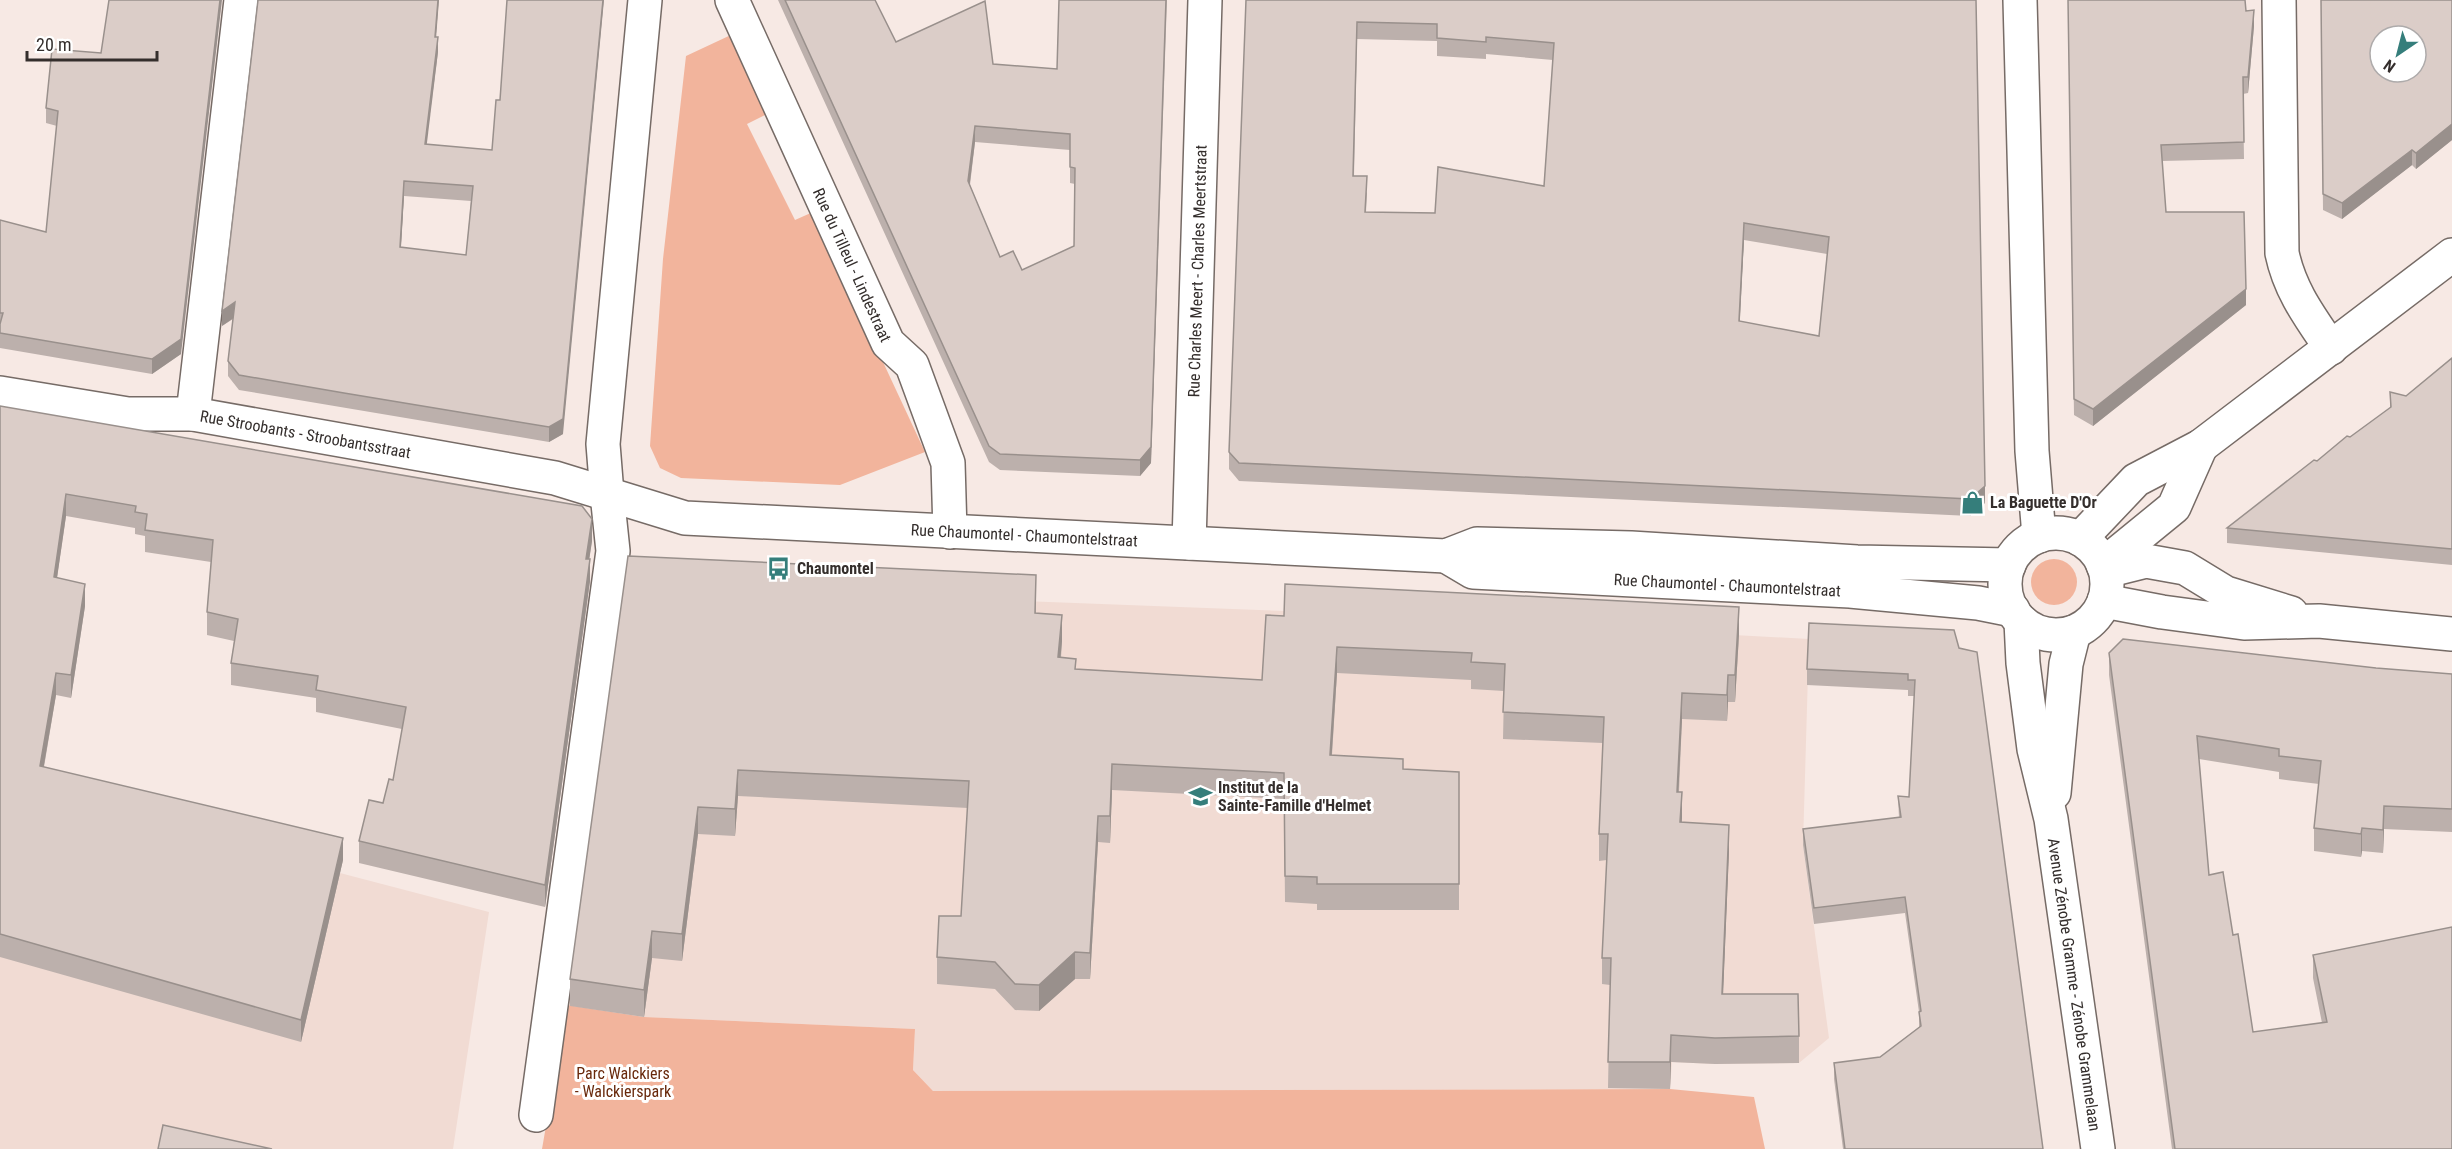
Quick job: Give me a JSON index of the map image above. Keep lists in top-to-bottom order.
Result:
{
  "streets": {
    "street": [
      "Rue du Tilleul - Lindestraat",
      "Rue Charles Meert - Charles Meertstraat",
      "Rue Stroobants - Stroobantsstraat",
      "Rue Chaumontel - Chaumontelstraat",
      "Avenue Zénobe Gramme - Zénobe Grammelaan"
    ]
  },
  "crossings": [
    ["Rue du Tilleul - Lindestraat", "Rue Chaumontel - Chaumontelstraat"],
    ["Rue Charles Meert - Charles Meertstraat", "Rue Chaumontel - Chaumontelstraat"],
    ["Rue Stroobants - Stroobantsstraat", "Rue Chaumontel - Chaumontelstraat"],
    ["Rue Chaumontel - Chaumontelstraat", "Avenue Zénobe Gramme - Zénobe Grammelaan"]
  ],
  "parks": ["Parc Walckiers - Walckierspark"],
  "places": {
    "shop": ["La Baguette D'Or"],
    "bus stop": ["Chaumontel"],
    "school or university": ["Institut de la Sainte-Famille d'Helmet"]
  },
  "scale_bar": "20 m",
  "north": "bottom left"
}
